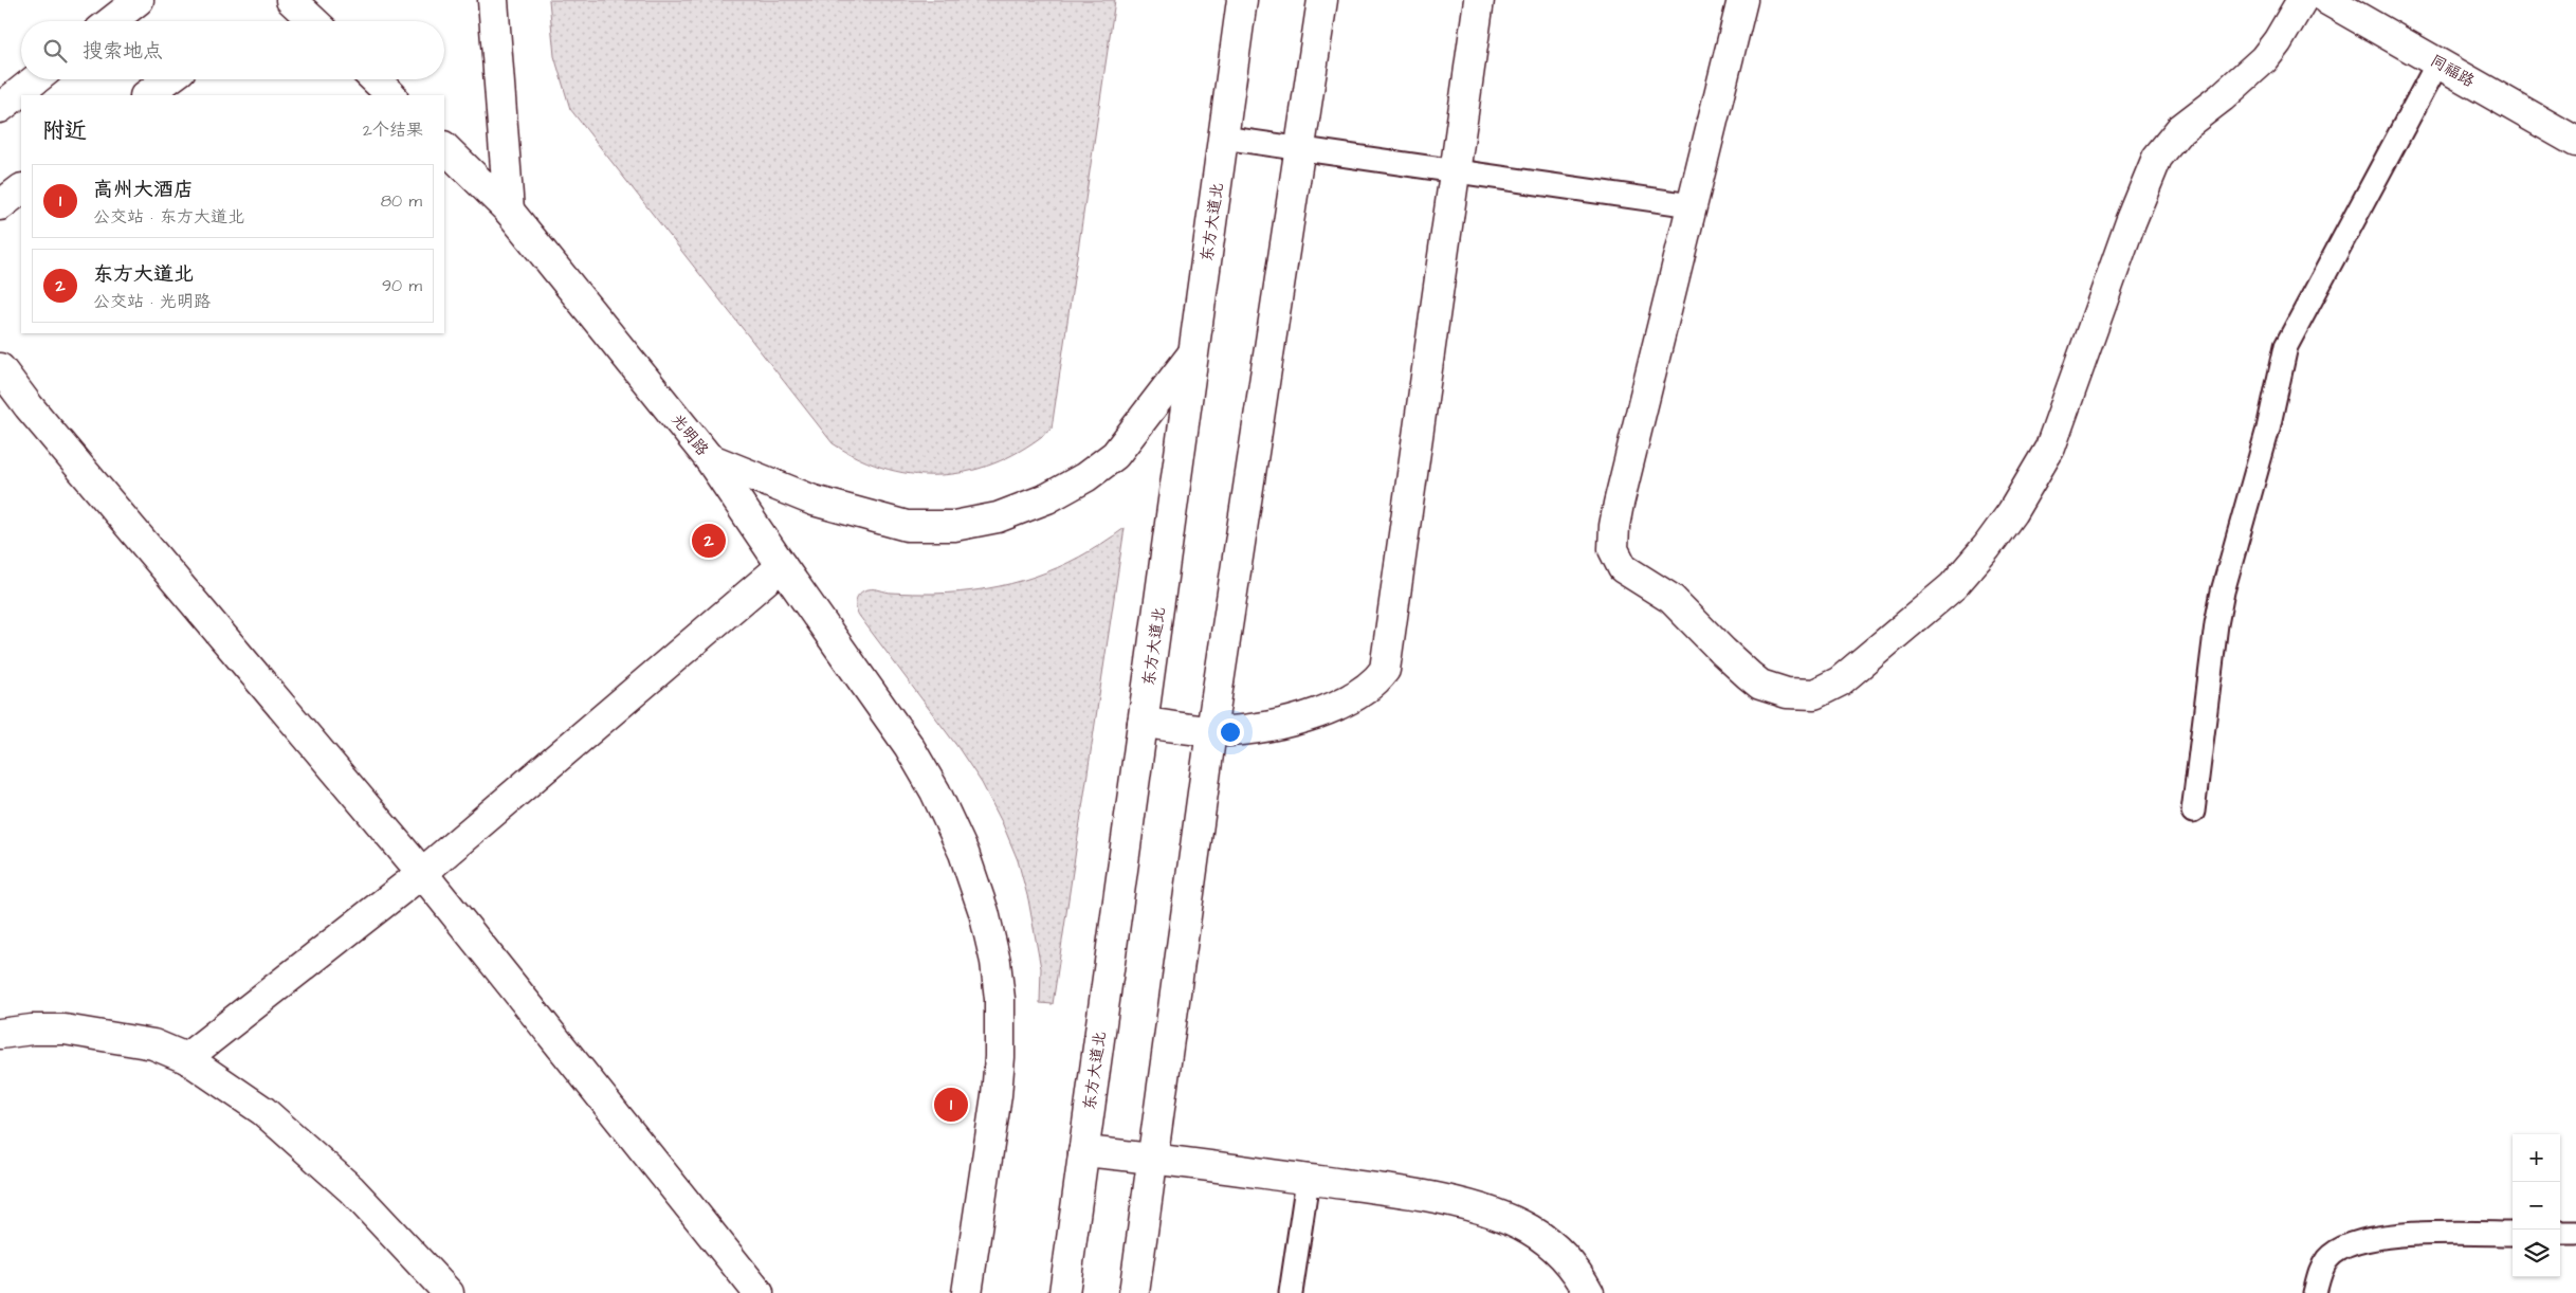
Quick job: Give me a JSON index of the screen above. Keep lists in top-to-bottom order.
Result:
{
  "streets": {
    "street": ["同福路", "东方大道北", "光明路"]
  },
  "page": {
    "search": "搜索地点",
    "heading": ["附近", "2个结果"],
    "list": [
      {
        "mark": "1",
        "name": "高州大酒店",
        "note": "公交站 · 东方大道北",
        "value": "80 m"
      },
      {
        "mark": "2",
        "name": "东方大道北",
        "note": "公交站 · 光明路",
        "value": "90 m"
      }
    ],
    "pins": ["2", "1"],
    "map_buttons": ["+", "−"]
  }
}
